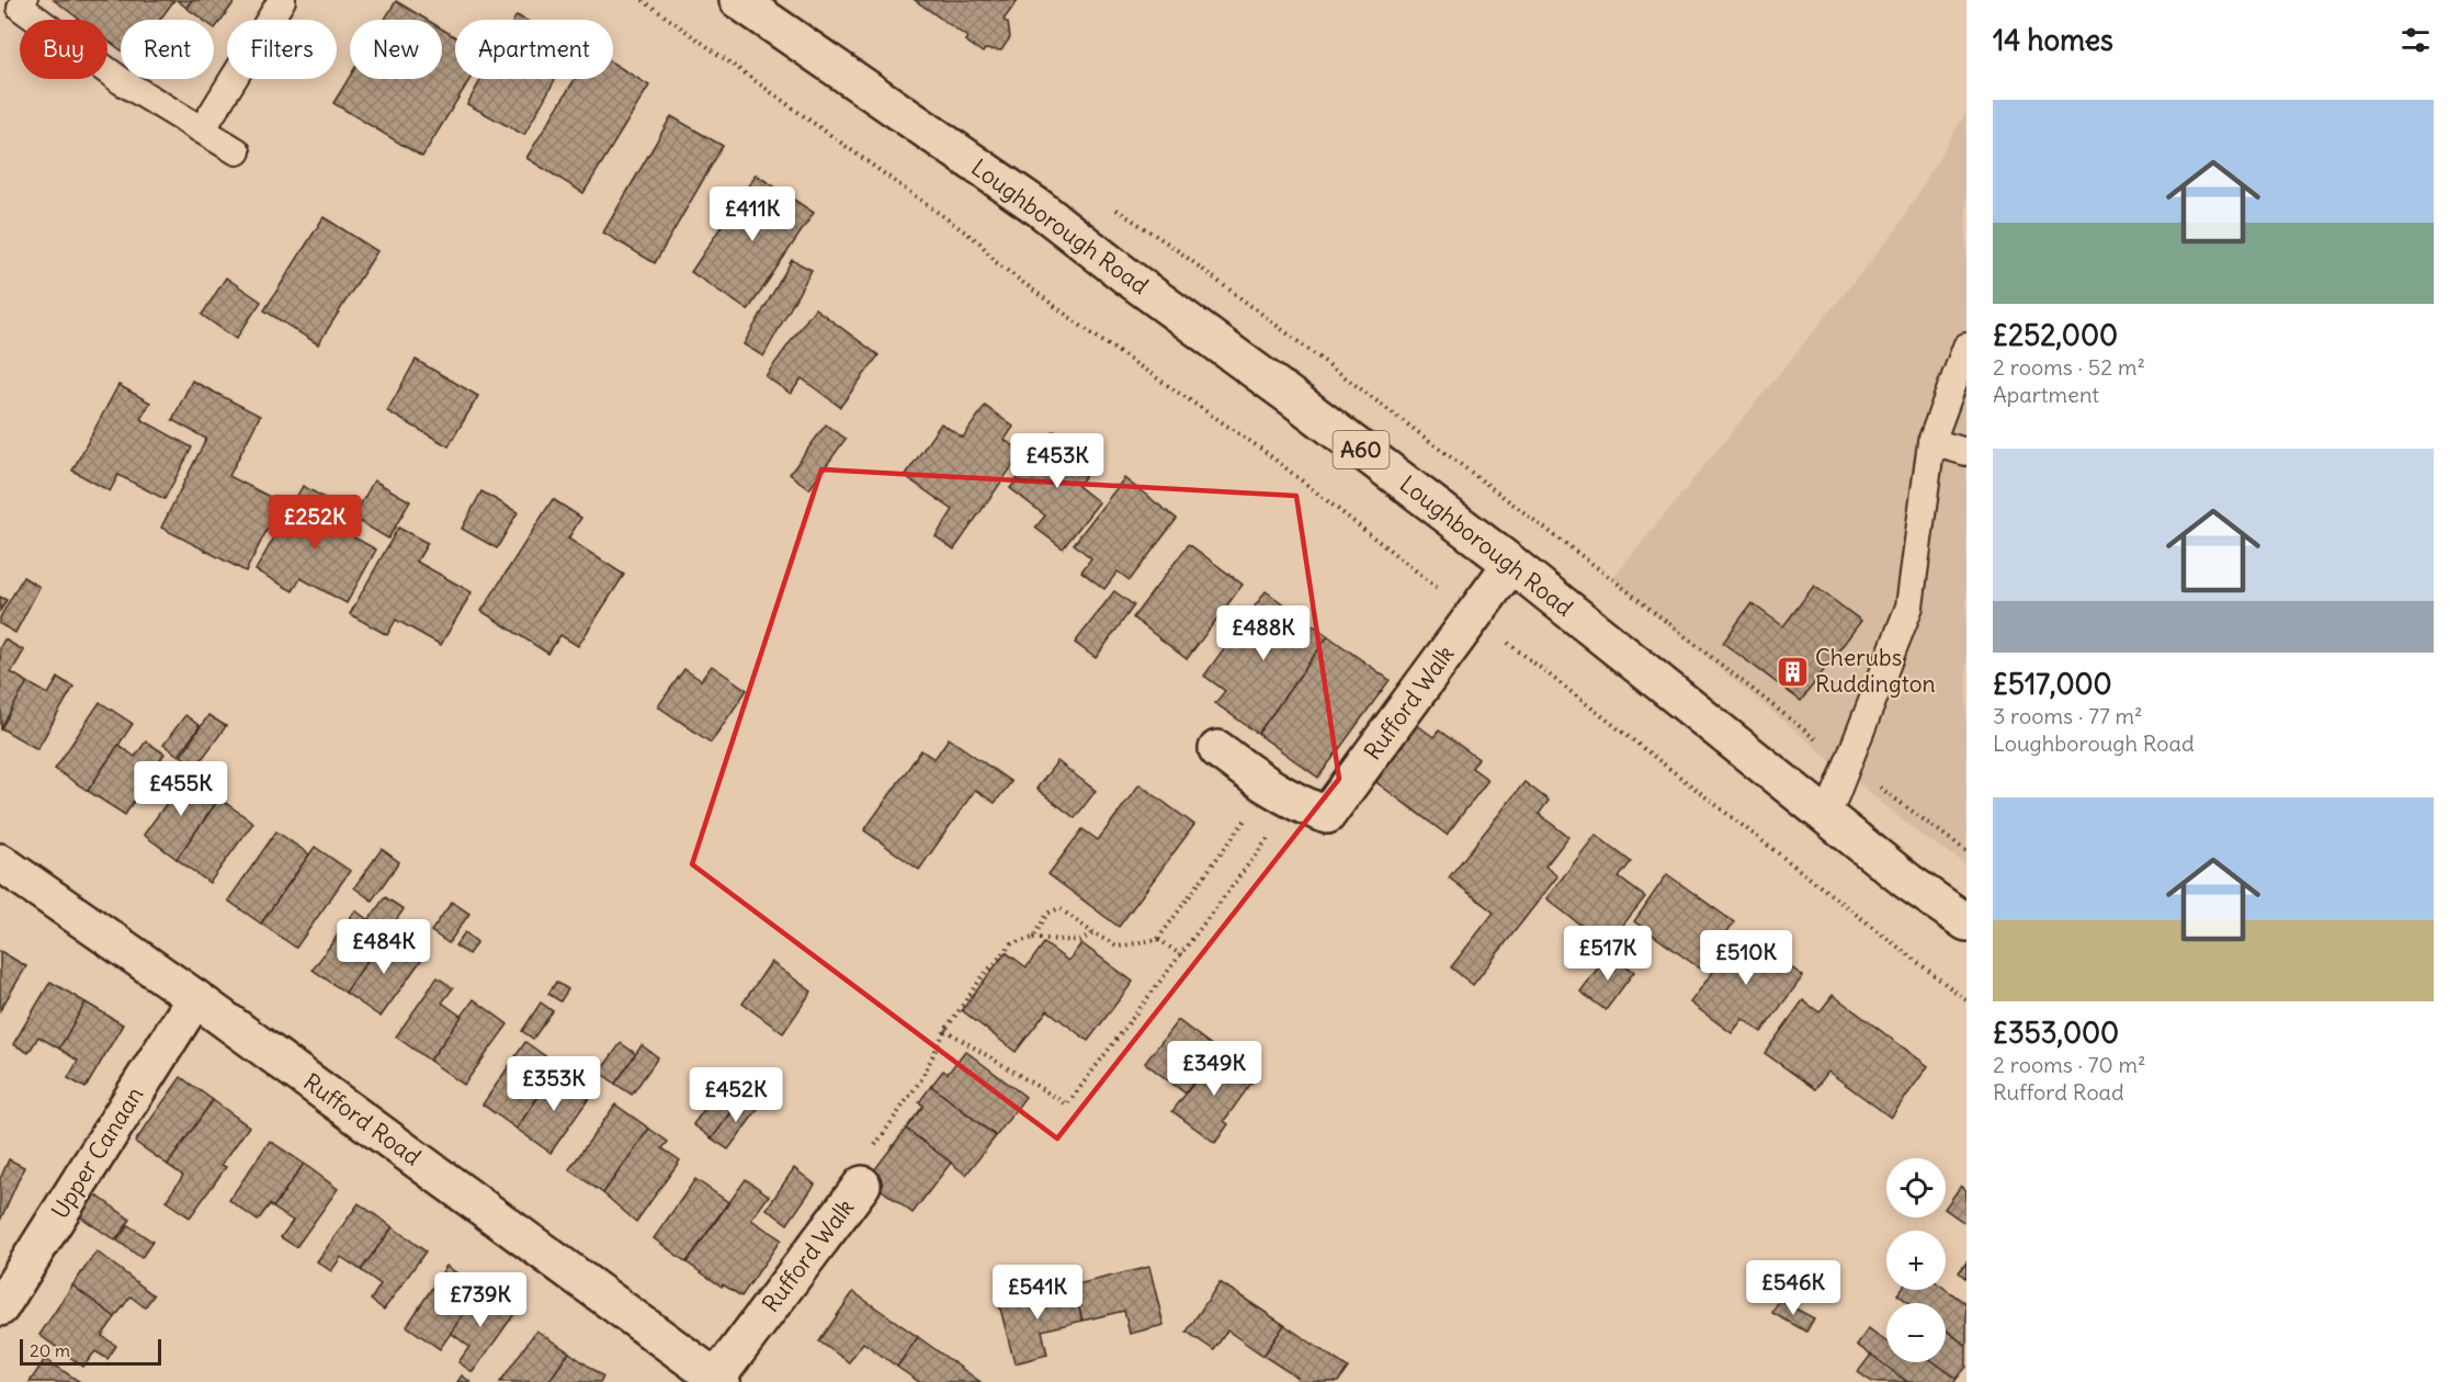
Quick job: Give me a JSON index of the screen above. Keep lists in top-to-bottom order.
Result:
{
  "streets": {
    "street": [
      "Loughborough Road",
      "A60",
      "Rufford Walk",
      "Rufford Road",
      "Upper Canaan"
    ]
  },
  "crossings": [
    ["Loughborough Road", "Rufford Walk"],
    ["Rufford Walk", "Rufford Road"],
    ["Rufford Road", "Upper Canaan"]
  ],
  "places": {
    "building": ["Cherubs Ruddington"]
  },
  "scale_bar": "20 m",
  "page": {
    "heading": "14 homes",
    "chip": [
      "Buy",
      "Rent",
      "Filters",
      "New",
      "Apartment"
    ],
    "list": [
      {
        "name": "£252,000",
        "note": "2 rooms · 52 m² · Apartment"
      },
      {
        "name": "£517,000",
        "note": "3 rooms · 77 m² · Loughborough Road"
      },
      {
        "name": "£353,000",
        "note": "2 rooms · 70 m² · Rufford Road"
      }
    ],
    "price": [
      "£411K",
      "£453K",
      "£252K",
      "£488K",
      "£455K",
      "£484K",
      "£517K",
      "£510K",
      "£349K",
      "£353K",
      "£452K",
      "£546K",
      "£541K",
      "£739K"
    ],
    "map_buttons": ["+", "−"],
    "scale": "20 m"
  }
}
